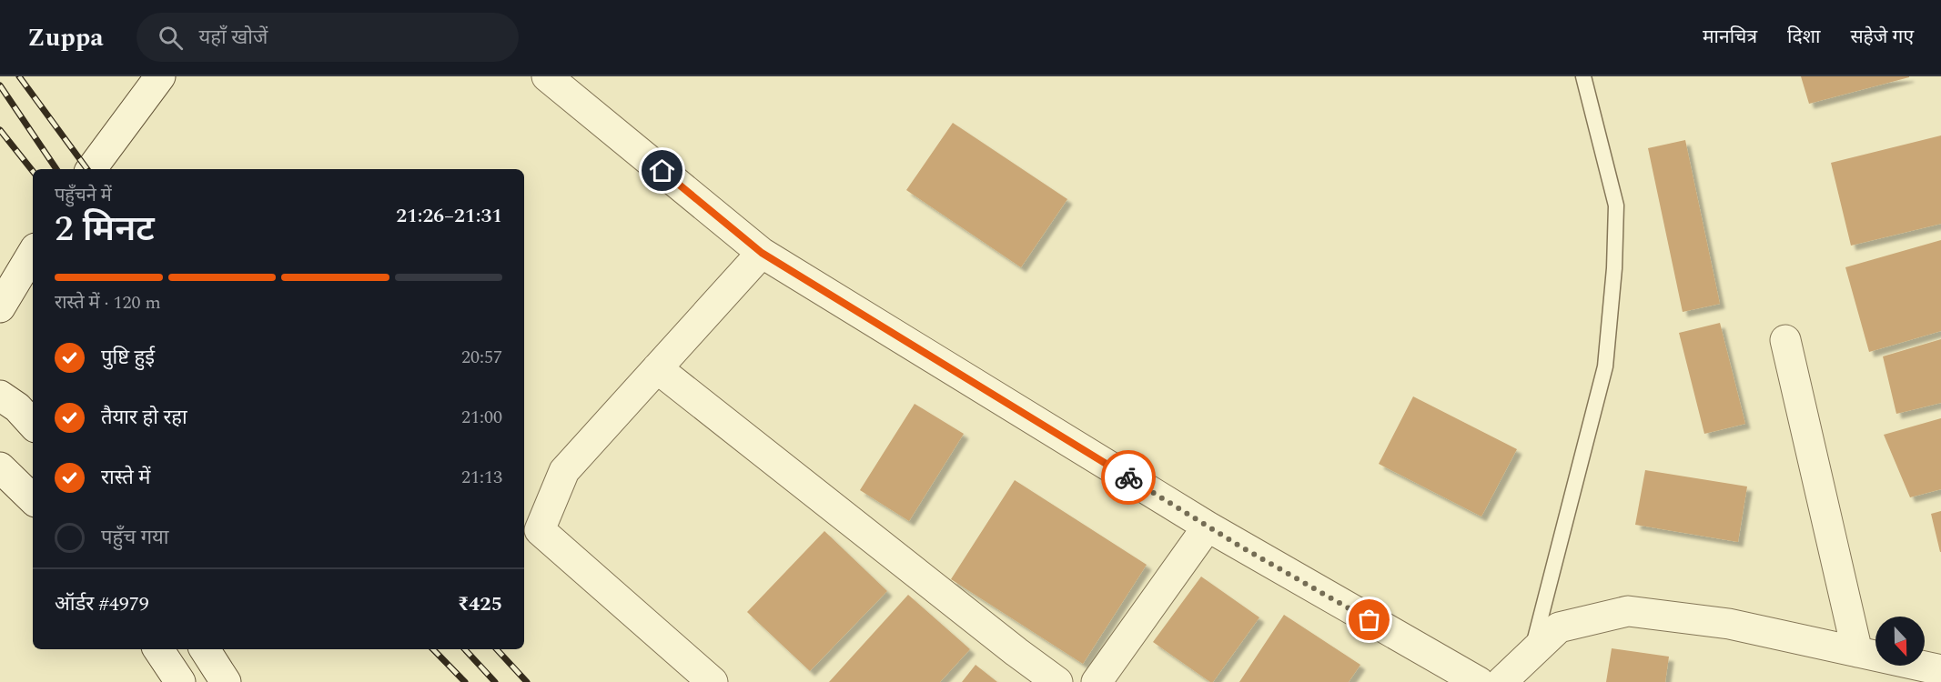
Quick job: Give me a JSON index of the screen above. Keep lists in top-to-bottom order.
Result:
{
  "north": "bottom",
  "page": {
    "header": "Zuppa",
    "search": "यहाँ खोजें",
    "nav": ["मानचित्र", "दिशा", "सहेजे गए"],
    "heading": ["2 मिनट", "पहुँचने में", "21:26–21:31"],
    "panel": ["ऑर्डर #4979", "₹425"],
    "bar": "रास्ते में · 120 m",
    "list": [
      ["पुष्टि हुई", "20:57"],
      ["तैयार हो रहा", "21:00"],
      ["रास्ते में", "21:13"],
      "पहुँच गया"
    ]
  }
}
